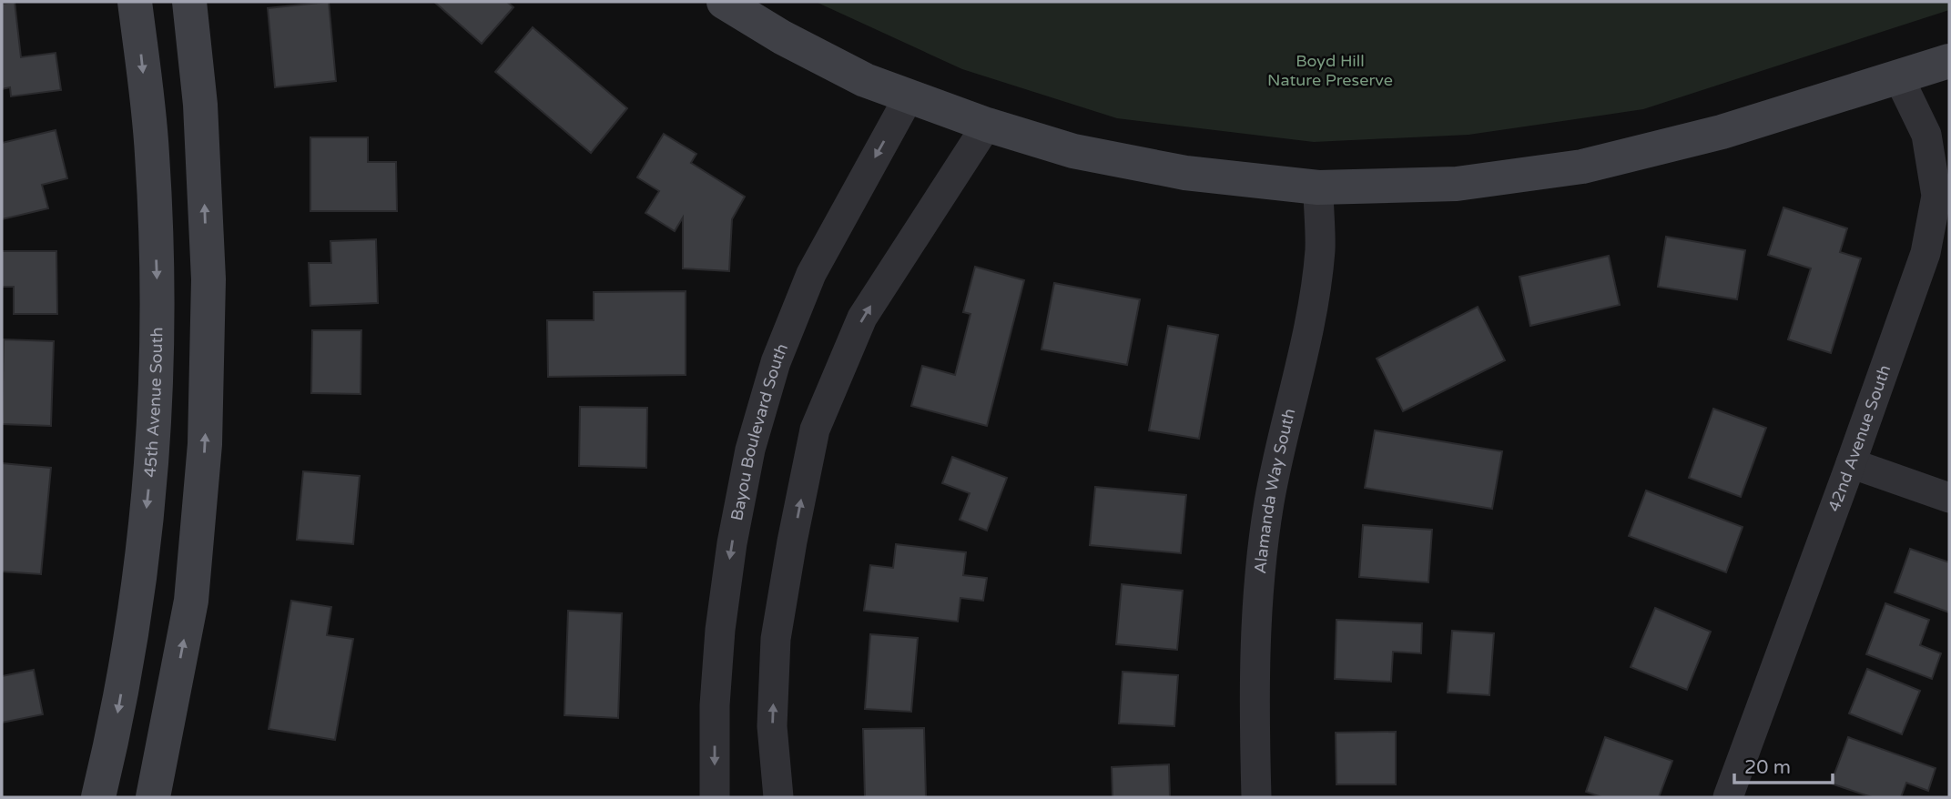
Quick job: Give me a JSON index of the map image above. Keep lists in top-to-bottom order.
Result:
{
  "streets": {
    "street": [
      "45th Avenue South",
      "Bayou Boulevard South",
      "42nd Avenue South",
      "Alamanda Way South"
    ]
  },
  "parks": ["Boyd Hill Nature Preserve"],
  "scale_bar": "20 m"
}
